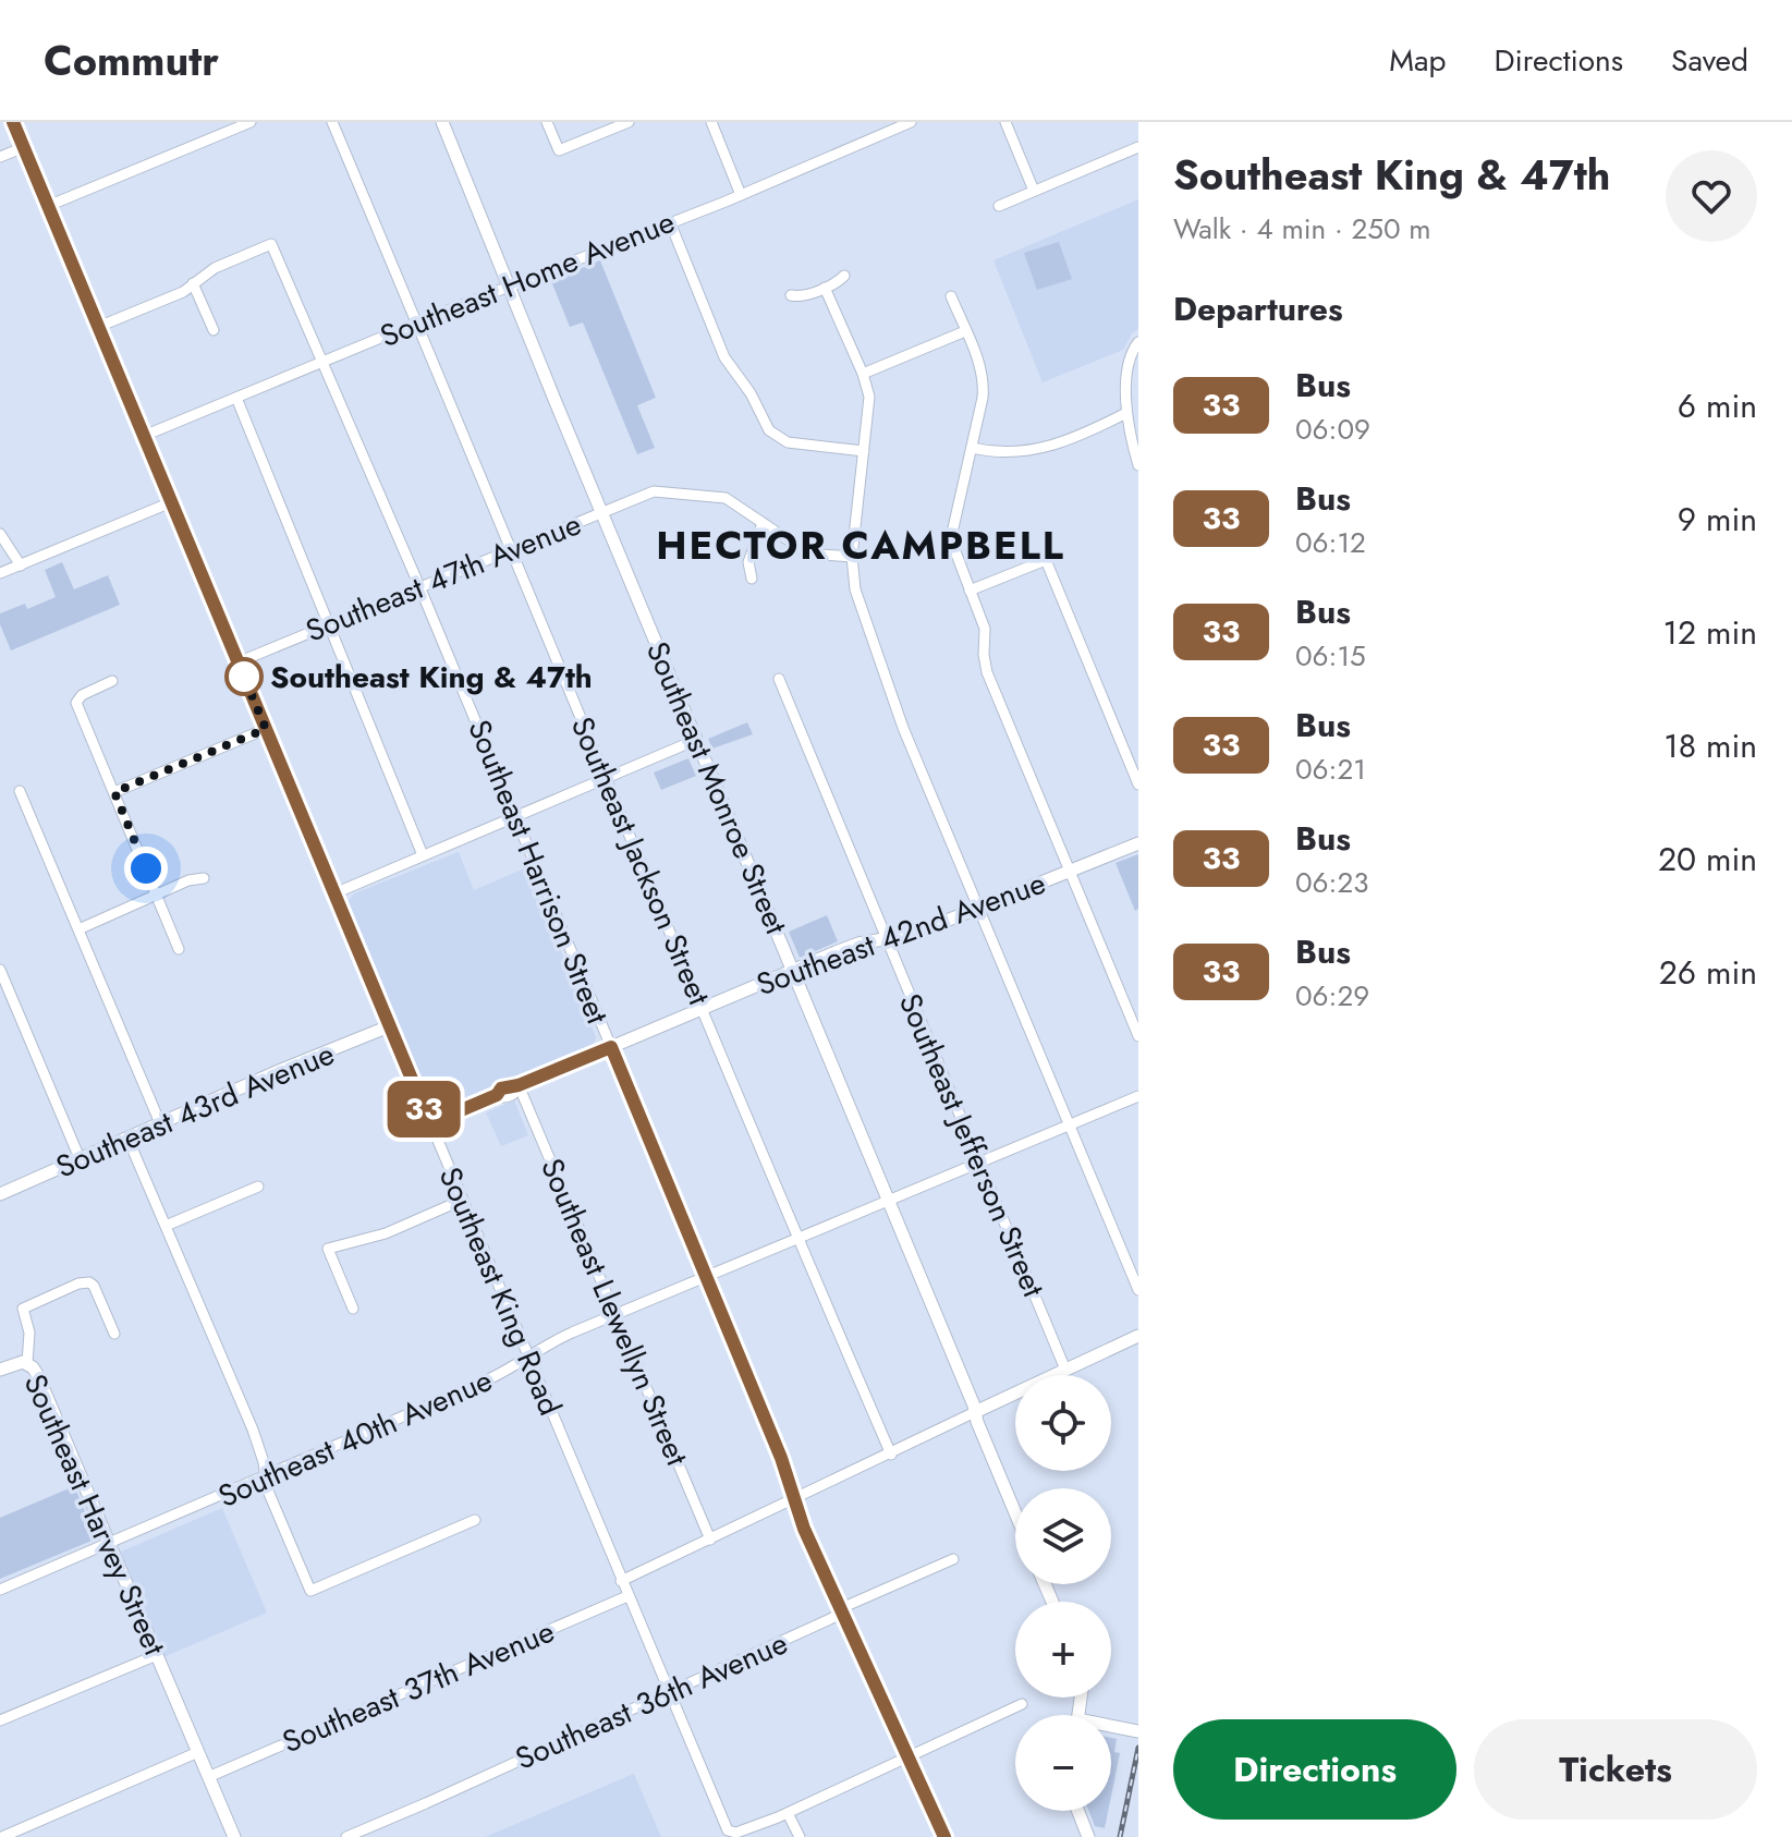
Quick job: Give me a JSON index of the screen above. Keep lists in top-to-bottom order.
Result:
{
  "streets": {
    "main road": ["Southeast Harrison Street", "Southeast 42nd Avenue", "Southeast King Road"],
    "street": [
      "Southeast Home Avenue",
      "Southeast 47th Avenue",
      "Southeast Monroe Street",
      "Southeast Jackson Street",
      "Southeast 43rd Avenue",
      "Southeast Jefferson Street",
      "Southeast Llewellyn Street",
      "Southeast 40th Avenue",
      "Southeast Harvey Street",
      "Southeast 37th Avenue",
      "Southeast 36th Avenue"
    ]
  },
  "crossings": [
    ["Southeast Home Avenue", "Southeast Monroe Street"],
    ["Southeast Home Avenue", "Southeast Jackson Street"],
    ["Southeast Home Avenue", "Southeast Harrison Street"],
    ["Southeast Home Avenue", "Southeast King Road"],
    ["Southeast 47th Avenue", "Southeast Monroe Street"],
    ["Southeast 47th Avenue", "Southeast Jackson Street"],
    ["Southeast 47th Avenue", "Southeast Harrison Street"],
    ["Southeast 47th Avenue", "Southeast King Road"],
    ["Southeast Monroe Street", "Southeast 42nd Avenue"],
    ["Southeast Monroe Street", "Southeast 40th Avenue"],
    ["Southeast Jackson Street", "Southeast 42nd Avenue"],
    ["Southeast Jackson Street", "Southeast 40th Avenue"],
    ["Southeast Harrison Street", "Southeast 42nd Avenue"],
    ["Southeast Harrison Street", "Southeast 40th Avenue"],
    ["Southeast Harrison Street", "Southeast 36th Avenue"],
    ["Southeast 42nd Avenue", "Southeast Jefferson Street"],
    ["Southeast 42nd Avenue", "Southeast King Road"],
    ["Southeast 42nd Avenue", "Southeast Llewellyn Street"],
    ["Southeast 43rd Avenue", "Southeast King Road"],
    ["Southeast Jefferson Street", "Southeast 40th Avenue"],
    ["Southeast King Road", "Southeast 40th Avenue"],
    ["Southeast King Road", "Southeast 37th Avenue"],
    ["Southeast King Road", "Southeast 36th Avenue"],
    ["Southeast Llewellyn Street", "Southeast 40th Avenue"],
    ["Southeast 40th Avenue", "Southeast Harvey Street"],
    ["Southeast Harvey Street", "Southeast 37th Avenue"]
  ],
  "districts": ["HECTOR CAMPBELL"],
  "places": ["Southeast King & 47th"],
  "lines": ["bus line 33"],
  "page": {
    "header": "Commutr",
    "nav": ["Map", "Directions", "Saved"],
    "on_map": "33",
    "heading": [
      ["Southeast King & 47th", "Walk · 4 min · 250 m"],
      "Departures"
    ],
    "list": [
      {
        "mark": "33",
        "name": "Bus",
        "note": "06:09",
        "value": "6 min"
      },
      {
        "mark": "33",
        "name": "Bus",
        "note": "06:12",
        "value": "9 min"
      },
      {
        "mark": "33",
        "name": "Bus",
        "note": "06:15",
        "value": "12 min"
      },
      {
        "mark": "33",
        "name": "Bus",
        "note": "06:21",
        "value": "18 min"
      },
      {
        "mark": "33",
        "name": "Bus",
        "note": "06:23",
        "value": "20 min"
      },
      {
        "mark": "33",
        "name": "Bus",
        "note": "06:29",
        "value": "26 min"
      }
    ],
    "map_buttons": ["+", "−"],
    "buttons": ["Directions", "Tickets"]
  }
}
